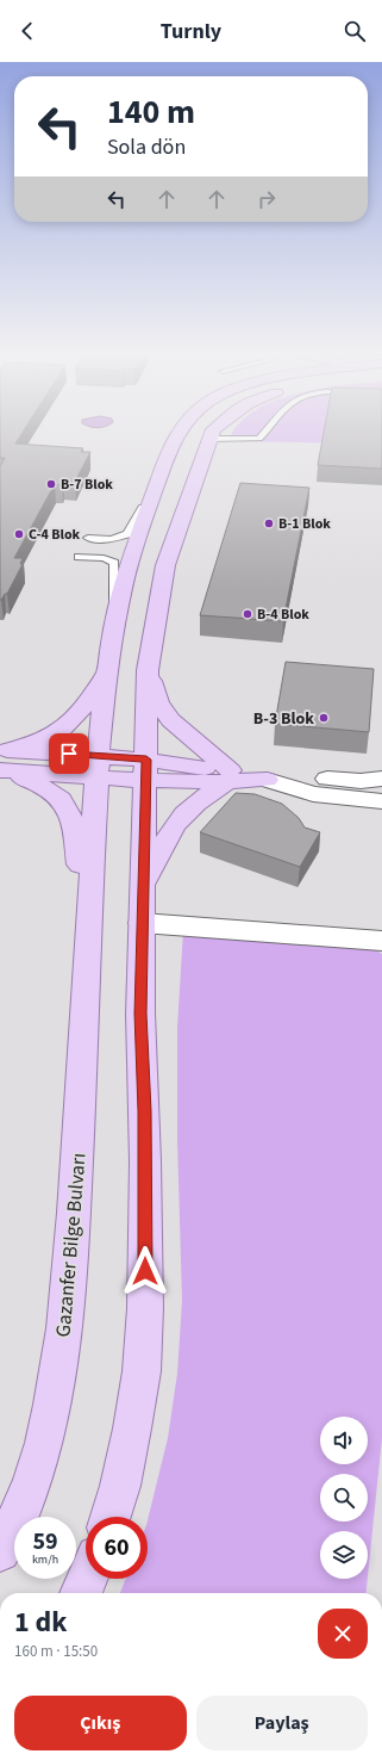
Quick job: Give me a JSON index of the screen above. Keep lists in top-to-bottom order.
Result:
{
  "streets": {
    "main road": ["Gazanfer Bilge Bulvarı"]
  },
  "places": [
    "B-7 Blok",
    "B-1 Blok",
    "C-4 Blok",
    "B-4 Blok",
    "B-3 Blok"
  ],
  "page": {
    "header": "Turnly",
    "turn": ["140 m", "Sola dön"],
    "speed": "59 km/h",
    "limit": "60",
    "heading": ["1 dk", "160 m · 15:50"],
    "buttons": ["Çıkış", "Paylaş"]
  }
}
